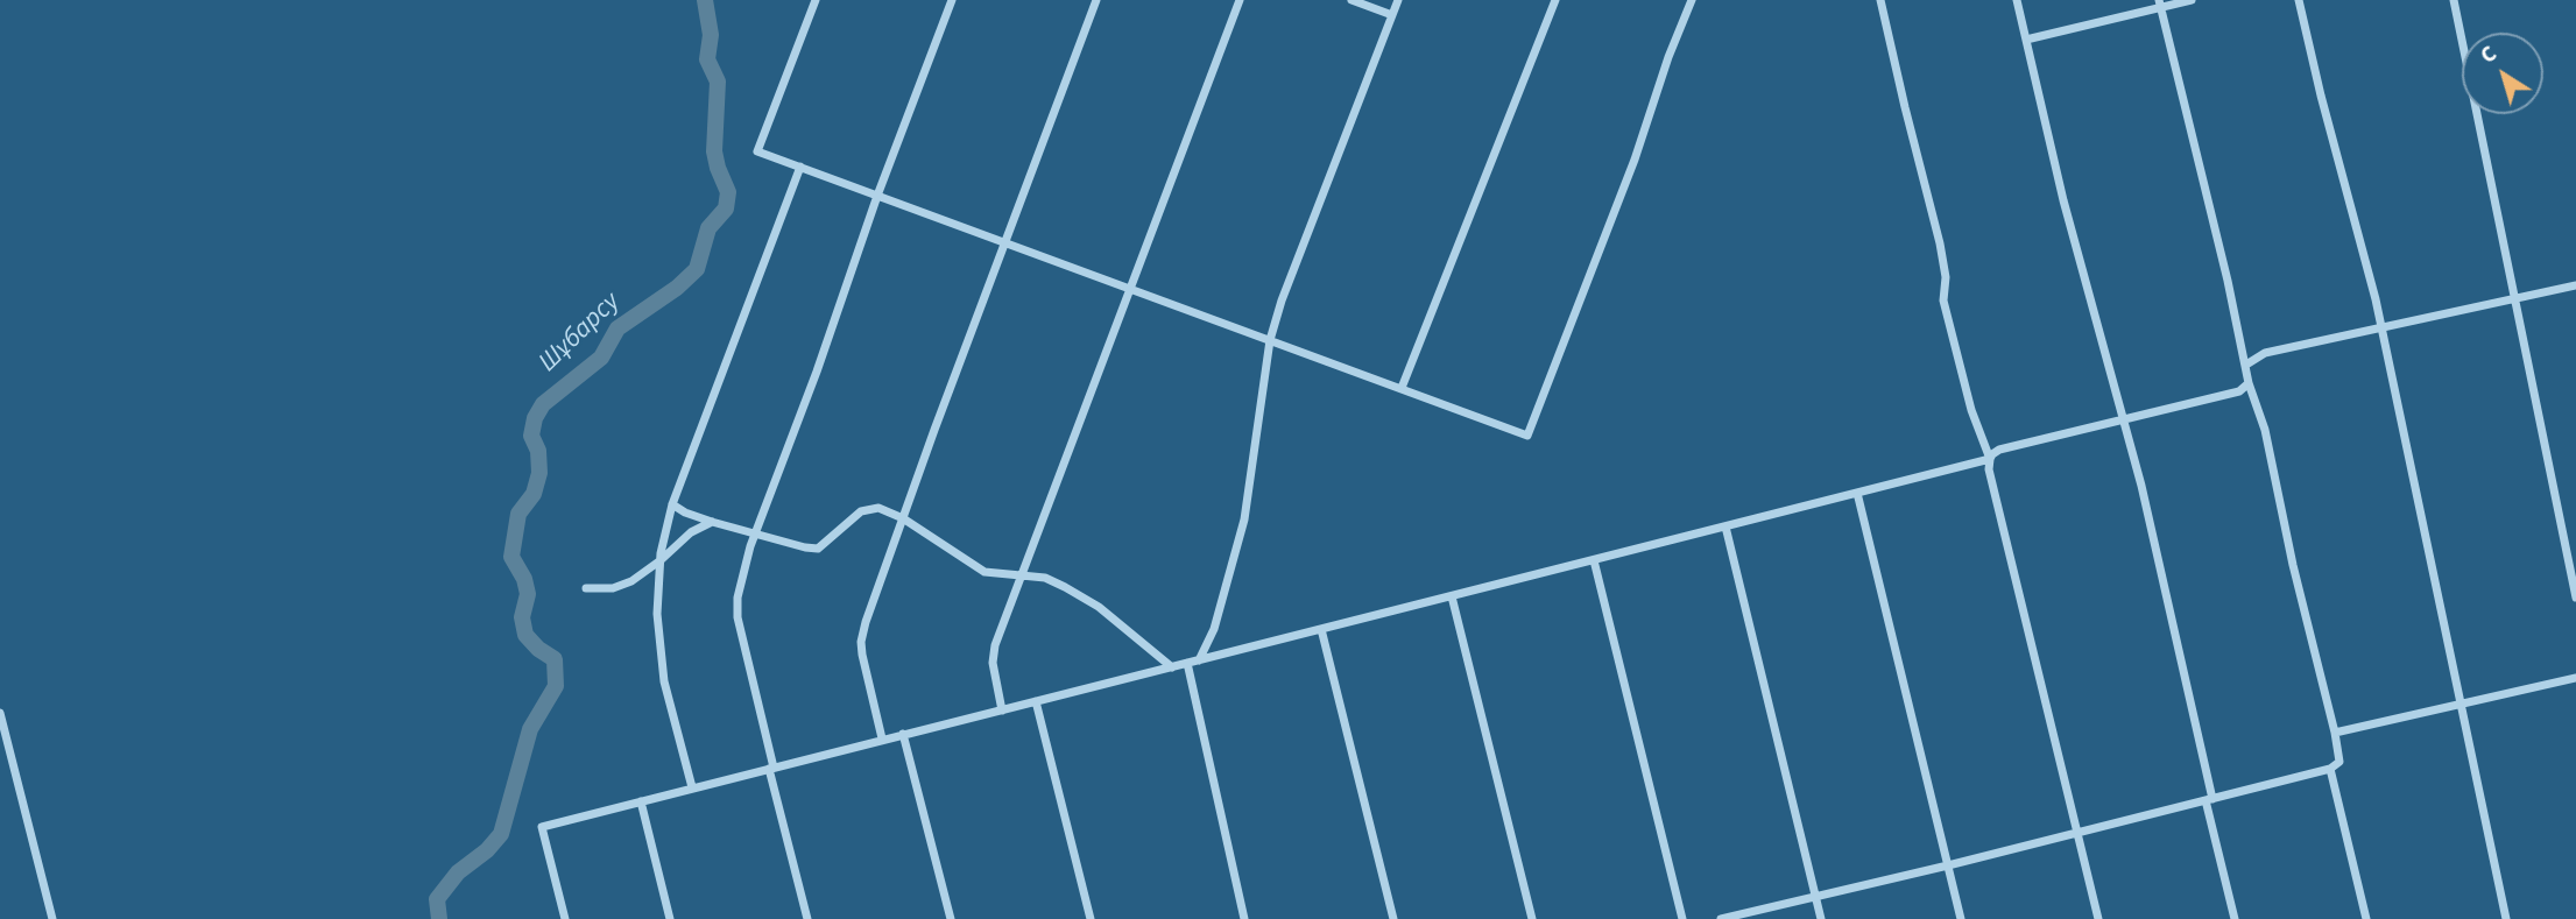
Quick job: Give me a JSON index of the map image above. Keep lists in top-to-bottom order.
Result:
{
  "water": ["Шұбарсу"],
  "north": "top left"
}
